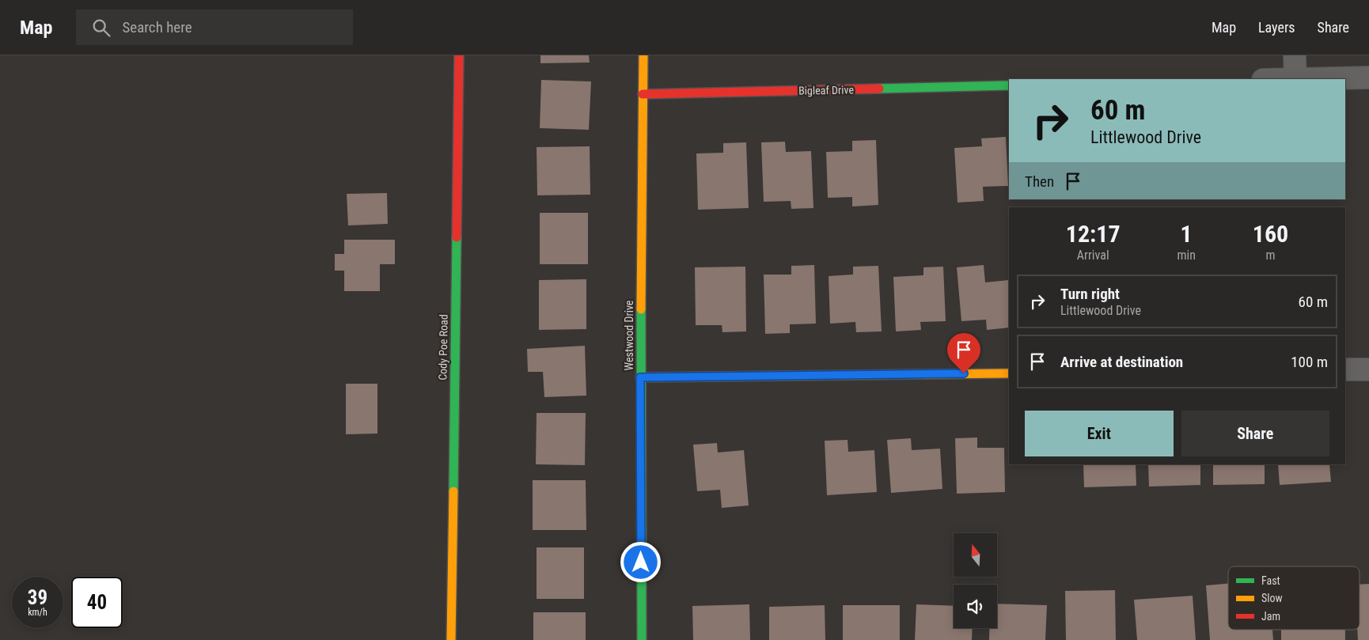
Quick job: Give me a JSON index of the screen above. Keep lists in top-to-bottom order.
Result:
{
  "streets": {
    "street": ["Bigleaf Drive", "Westwood Drive", "Cody Poe Road"]
  },
  "crossings": [
    ["Bigleaf Drive", "Westwood Drive"]
  ],
  "legend": ["Fast", "Slow", "Jam"],
  "north": "top",
  "page": {
    "header": "Map",
    "search": "Search here",
    "nav": ["Map", "Layers", "Share"],
    "turn": ["60 m", "Littlewood Drive"],
    "then": "Then",
    "eta": [
      "12:17",
      "Arrival",
      "1",
      "min",
      "160",
      "m"
    ],
    "list": [
      {
        "name": "Turn right",
        "note": "Littlewood Drive",
        "value": "60 m"
      },
      {
        "name": "Arrive at destination",
        "value": "100 m"
      }
    ],
    "buttons": ["Exit", "Share"],
    "speed": "39 km/h",
    "limit": "40"
  }
}
